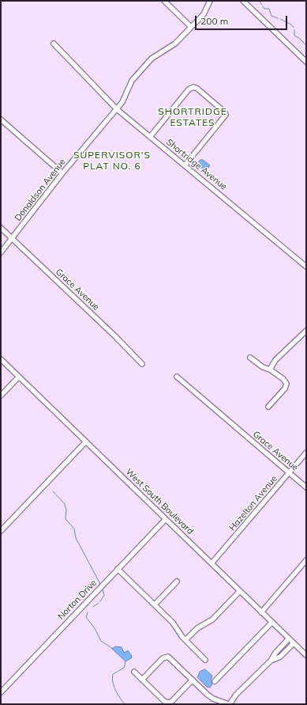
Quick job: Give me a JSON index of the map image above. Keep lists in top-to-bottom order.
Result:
{
  "streets": {
    "street": [
      "Shortridge Avenue",
      "Donaldson Avenue",
      "Grace Avenue",
      "West South Boulevard",
      "Hazelton Avenue",
      "Norton Drive"
    ]
  },
  "crossings": [
    ["Shortridge Avenue", "Donaldson Avenue"],
    ["Donaldson Avenue", "Grace Avenue"],
    ["Grace Avenue", "Hazelton Avenue"],
    ["West South Boulevard", "Hazelton Avenue"],
    ["West South Boulevard", "Norton Drive"]
  ],
  "districts": ["SHORTRIDGE ESTATES", "SUPERVISOR'S PLAT NO. 6"],
  "scale_bar": "200 m"
}
